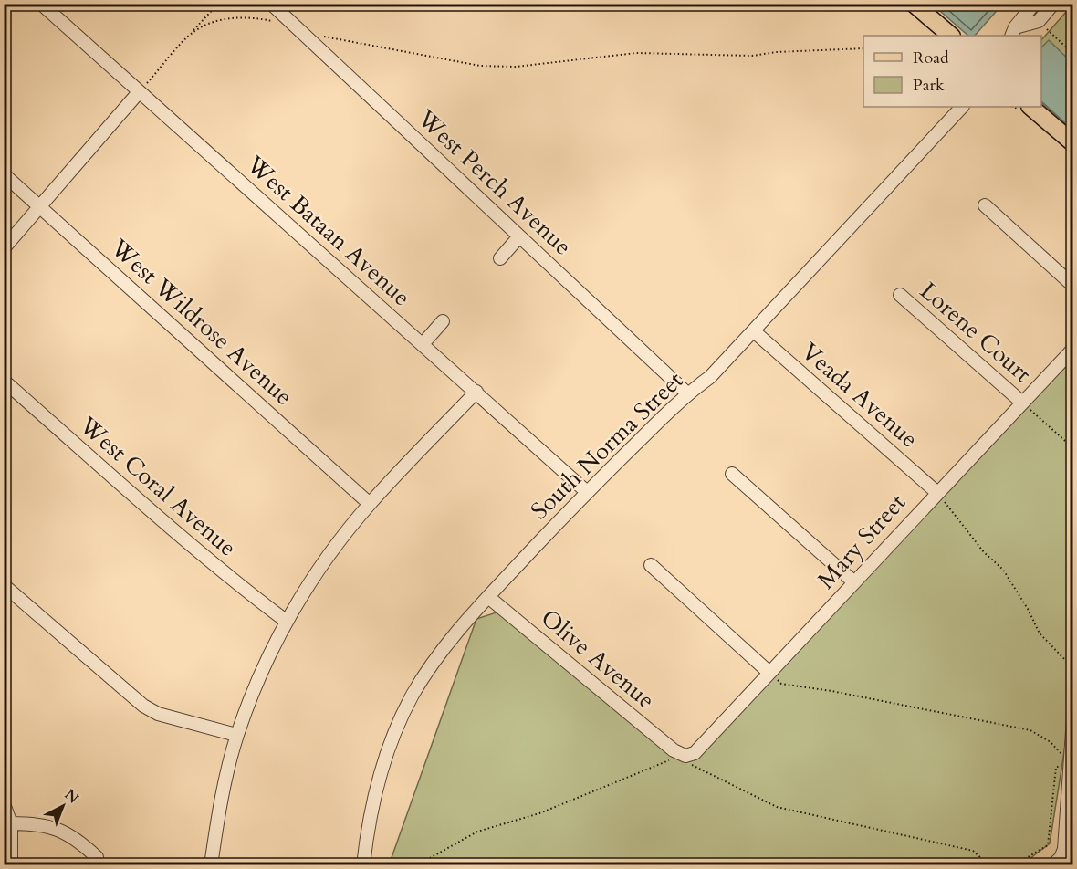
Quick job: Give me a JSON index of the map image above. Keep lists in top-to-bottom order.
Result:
{
  "streets": {
    "street": [
      "West Perch Avenue",
      "West Bataan Avenue",
      "West Wildrose Avenue",
      "Lorene Court",
      "Veada Avenue",
      "South Norma Street",
      "West Coral Avenue",
      "Mary Street",
      "Olive Avenue"
    ]
  },
  "crossings": [
    ["West Perch Avenue", "South Norma Street"],
    ["West Bataan Avenue", "South Norma Street"],
    ["Lorene Court", "Mary Street"],
    ["Veada Avenue", "South Norma Street"],
    ["Veada Avenue", "Mary Street"],
    ["South Norma Street", "Olive Avenue"],
    ["Mary Street", "Olive Avenue"]
  ],
  "legend": ["Road", "Park"],
  "north": "top right"
}
